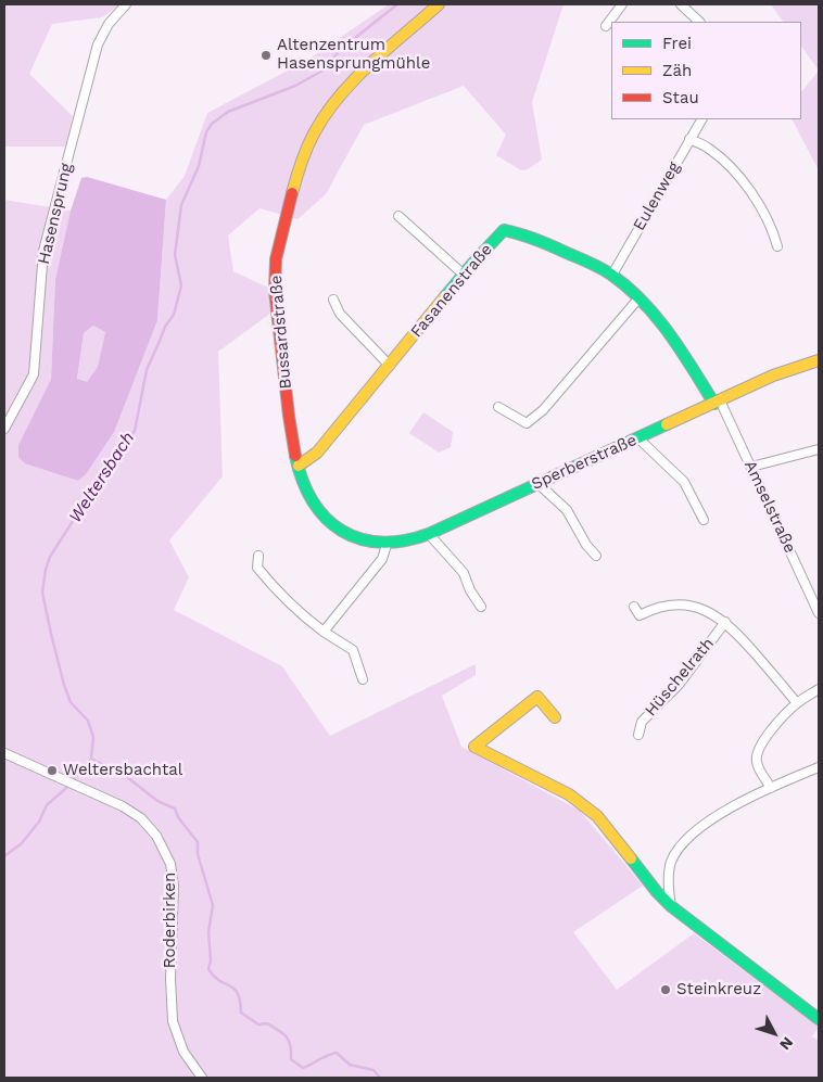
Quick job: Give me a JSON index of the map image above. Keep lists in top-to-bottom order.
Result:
{
  "streets": {
    "street": [
      "Eulenweg",
      "Hasensprung",
      "Fasanenstraße",
      "Bussardstraße",
      "Sperberstraße",
      "Amselstraße",
      "Hüschelrath",
      "Roderbirken"
    ]
  },
  "crossings": [
    ["Eulenweg", "Fasanenstraße"],
    ["Fasanenstraße", "Bussardstraße"],
    ["Fasanenstraße", "Sperberstraße"],
    ["Fasanenstraße", "Amselstraße"],
    ["Bussardstraße", "Sperberstraße"],
    ["Sperberstraße", "Amselstraße"]
  ],
  "water": ["Weltersbach"],
  "places": ["Altenzentrum Hasensprungmühle", "Weltersbachtal", "Steinkreuz"],
  "legend": ["Frei", "Zäh", "Stau"],
  "north": "bottom right"
}
